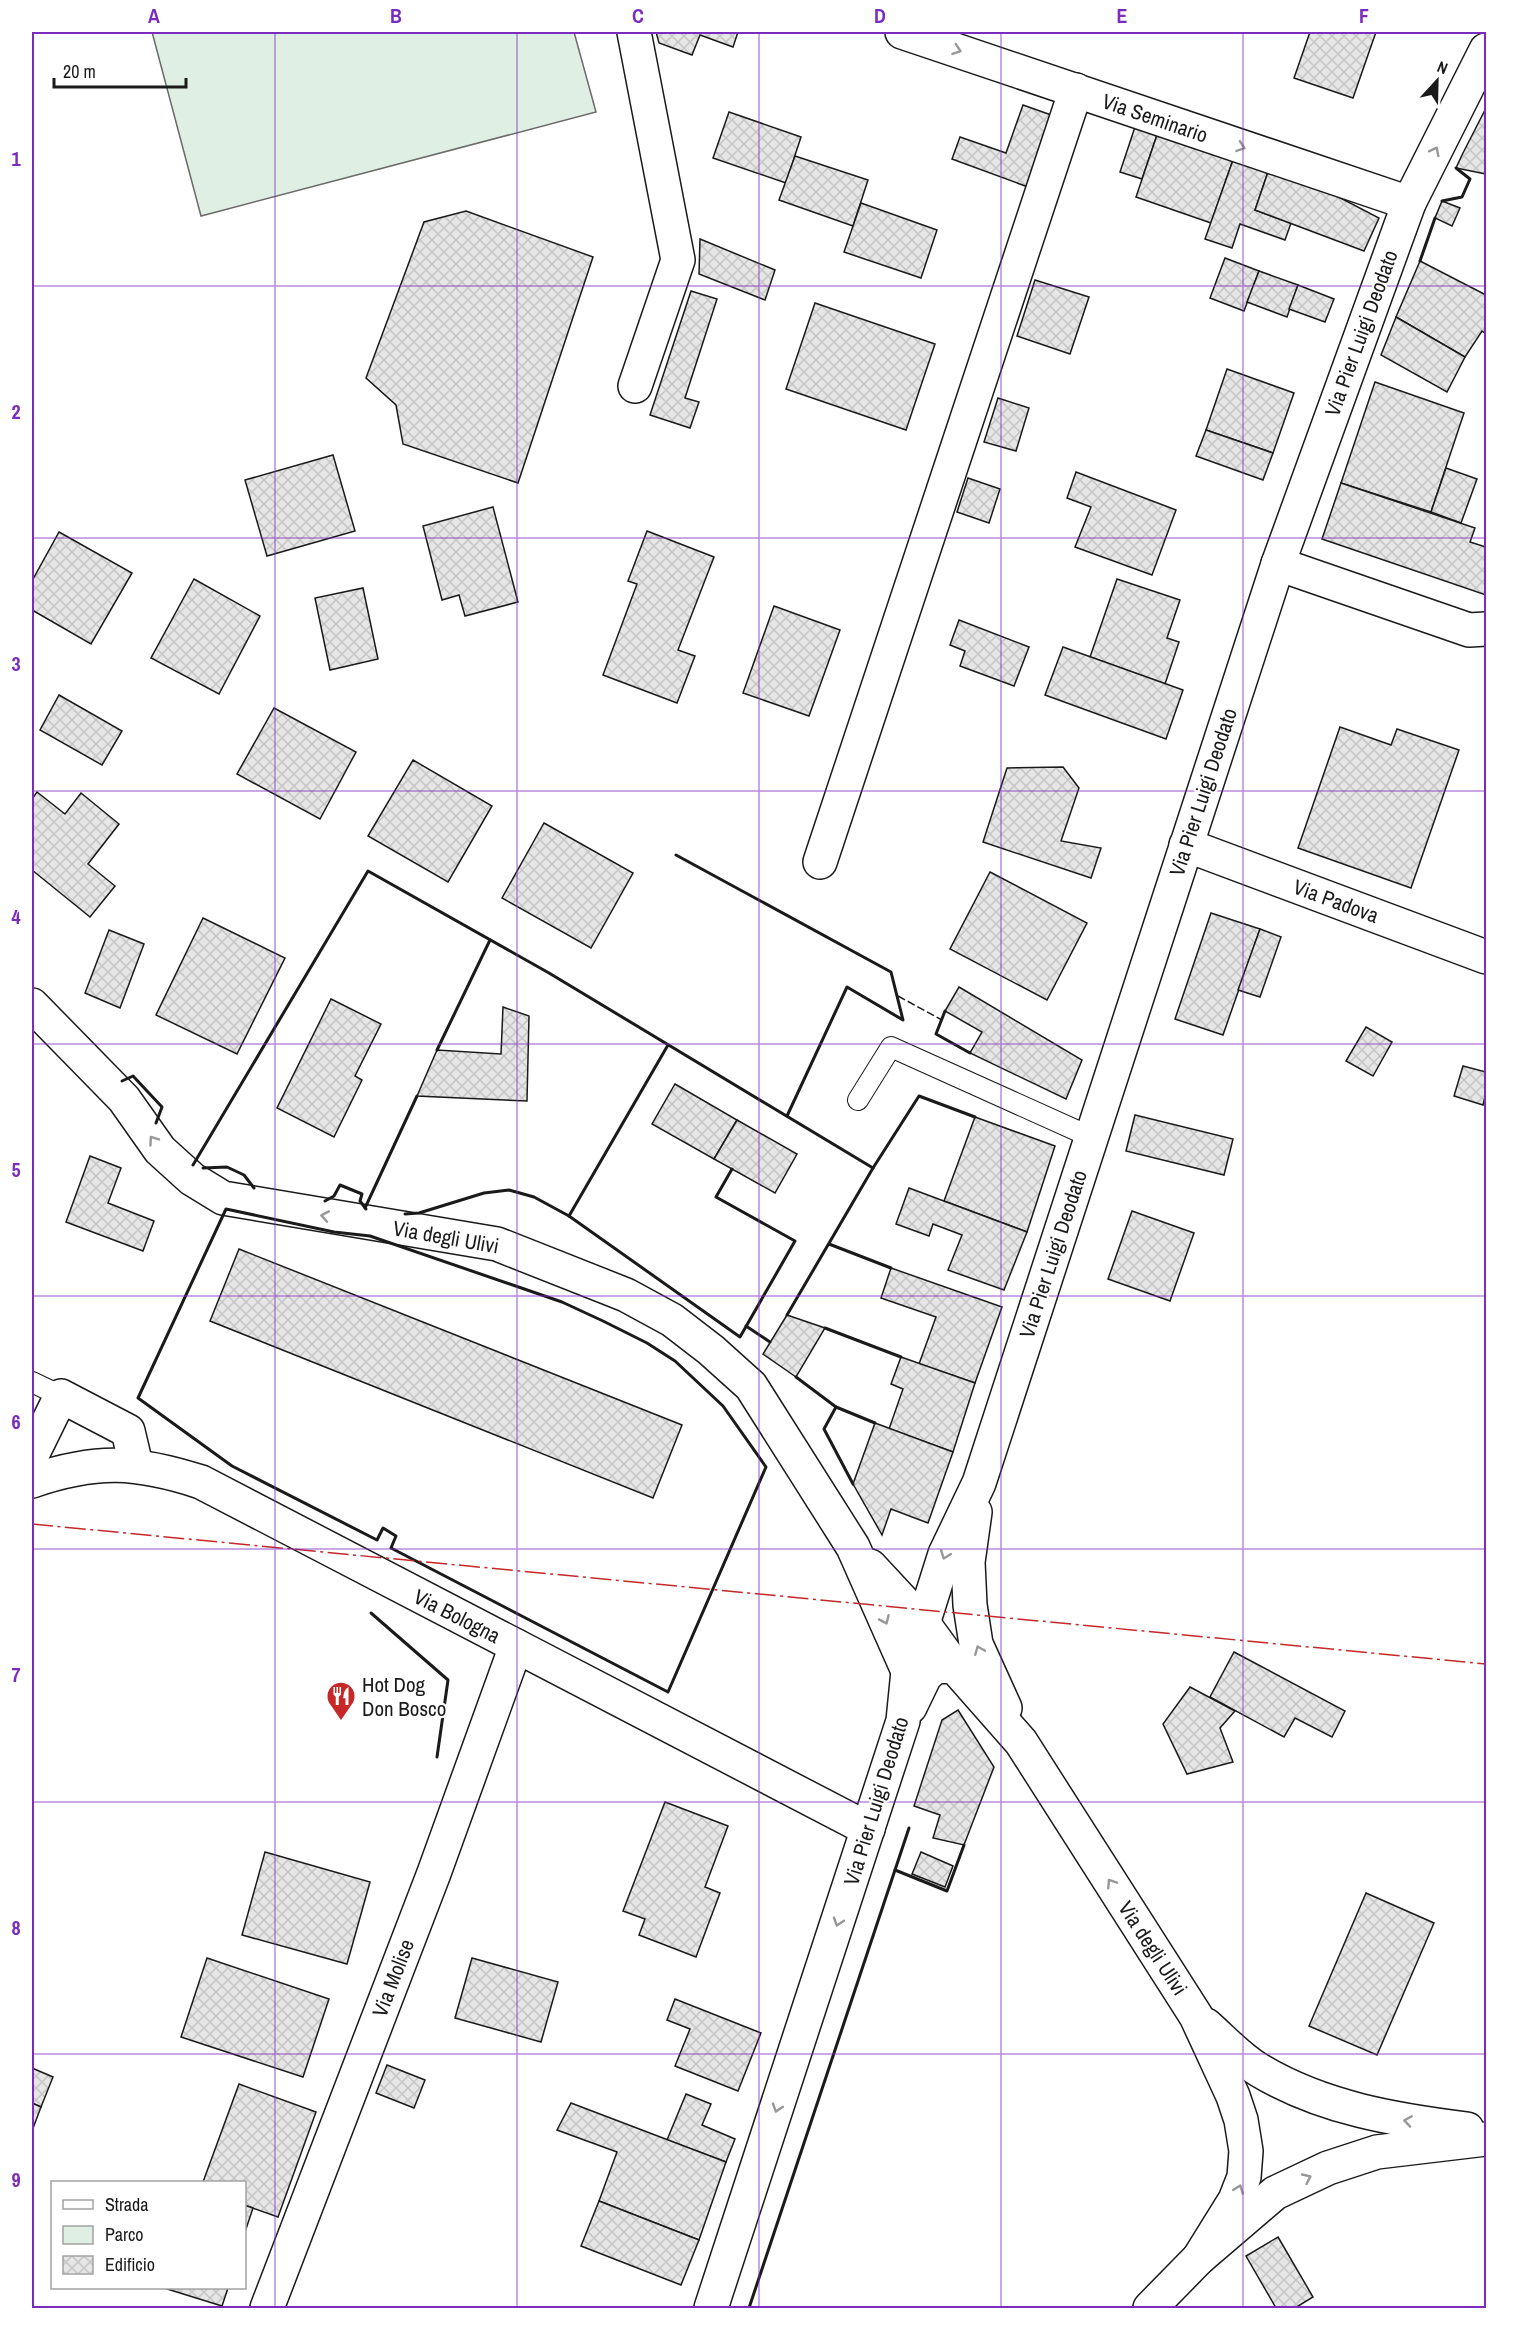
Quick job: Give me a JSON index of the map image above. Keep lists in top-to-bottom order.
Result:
{
  "streets": {
    "street": [
      "Via Seminario",
      "Via Pier Luigi Deodato",
      "Via Padova",
      "Via degli Ulivi",
      "Via Bologna",
      "Via Molise"
    ]
  },
  "crossings": [
    ["Via Seminario", "Via Pier Luigi Deodato"],
    ["Via Pier Luigi Deodato", "Via Padova"],
    ["Via Pier Luigi Deodato", "Via degli Ulivi"],
    ["Via Pier Luigi Deodato", "Via Bologna"],
    ["Via Bologna", "Via Molise"]
  ],
  "one_way": ["Via Seminario", "Via degli Ulivi"],
  "places": {
    "restaurant": ["Hot Dog Don Bosco"]
  },
  "legend": ["Strada", "Parco", "Edificio"],
  "scale_bar": "20 m",
  "north": "top",
  "grid": {
    "columns": [
      "A",
      "B",
      "C",
      "D",
      "E",
      "F"
    ],
    "rows": [
      "1",
      "2",
      "3",
      "4",
      "5",
      "6",
      "7",
      "8",
      "9"
    ]
  }
}
